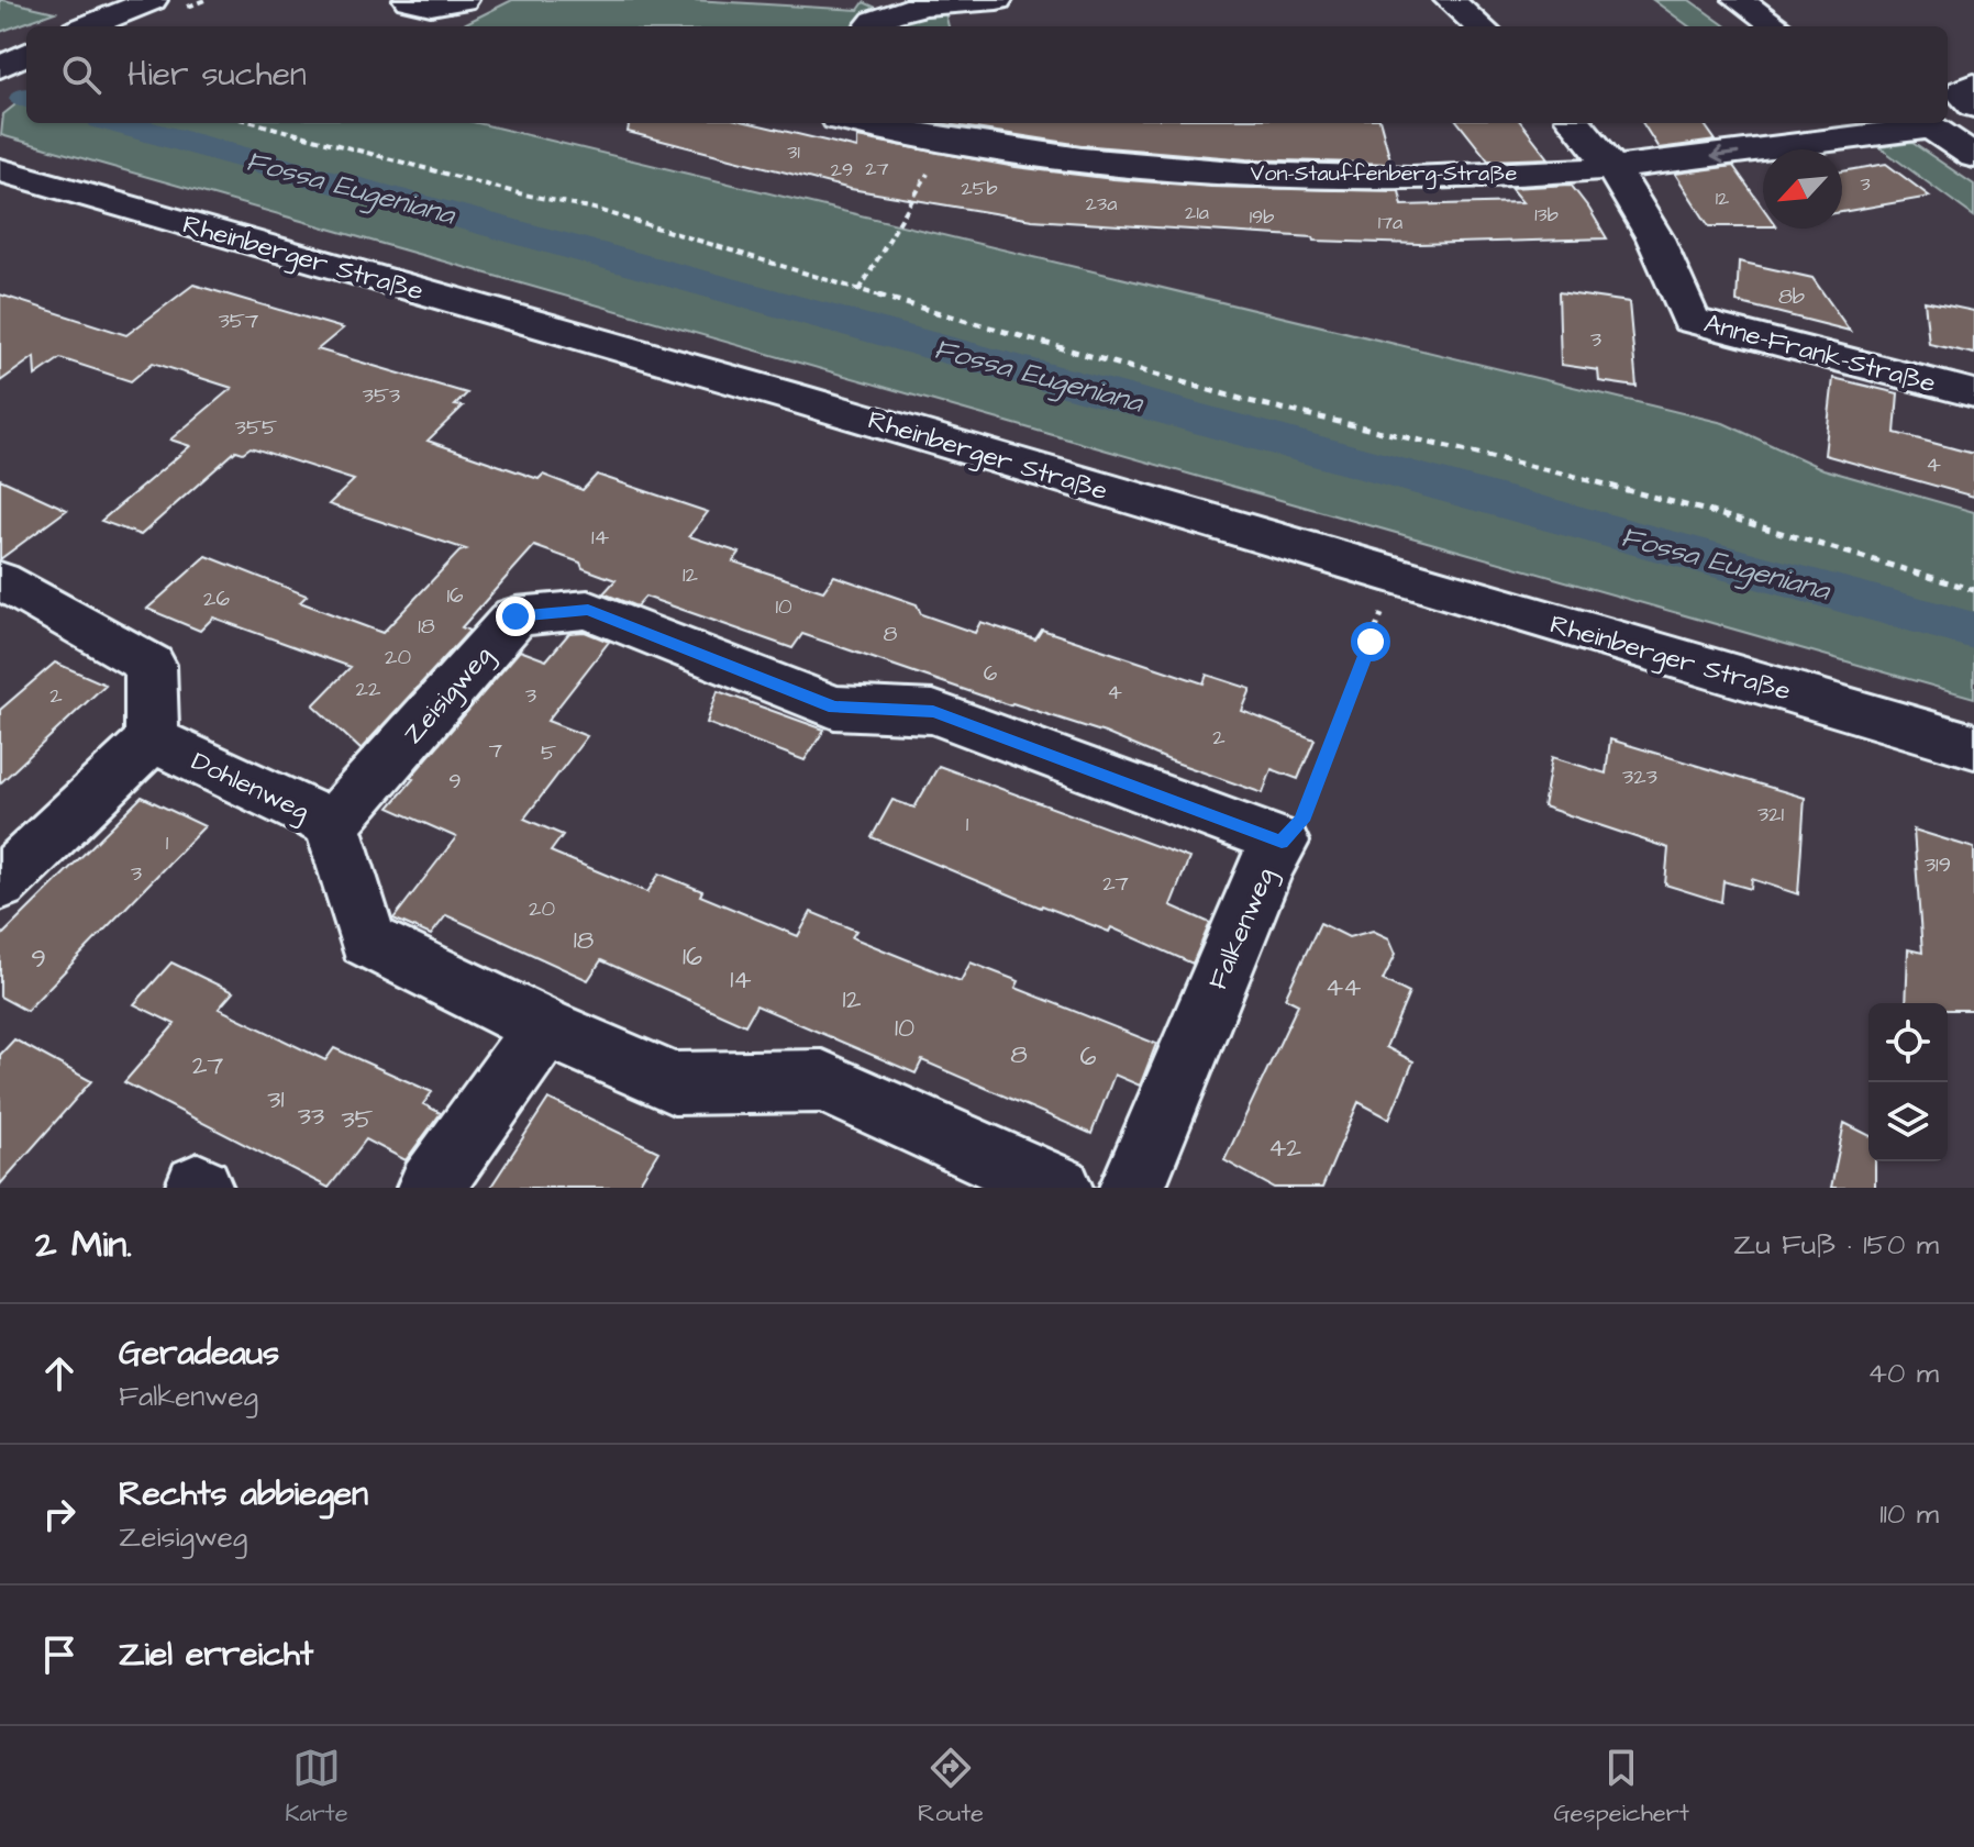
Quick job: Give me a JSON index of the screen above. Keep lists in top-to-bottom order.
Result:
{
  "streets": {
    "street": [
      "Von-Stauffenberg-Straße",
      "Rheinberger Straße",
      "Anne-Frank-Straße",
      "Zeisigweg",
      "Dohlenweg",
      "Falkenweg"
    ]
  },
  "crossings": [
    ["Von-Stauffenberg-Straße", "Anne-Frank-Straße"],
    ["Rheinberger Straße", "Falkenweg"],
    ["Zeisigweg", "Dohlenweg"],
    ["Zeisigweg", "Falkenweg"]
  ],
  "water": ["Fossa Eugeniana"],
  "house_numbers": [
    "31",
    "27",
    "29",
    "3",
    "25b",
    "12",
    "23a",
    "21a",
    "13b",
    "19b",
    "17a",
    "8b",
    "357",
    "3",
    "353",
    "355",
    "4",
    "14",
    "12",
    "16",
    "26",
    "10",
    "18",
    "8",
    "20",
    "6",
    "22",
    "4",
    "2",
    "3",
    "2",
    "7",
    "5",
    "323",
    "9",
    "321",
    "1",
    "1",
    "319",
    "3",
    "27",
    "20",
    "18",
    "16",
    "9",
    "14",
    "44",
    "12",
    "10",
    "8",
    "6",
    "27",
    "31",
    "33",
    "35",
    "42"
  ],
  "north": "bottom left",
  "page": {
    "search": "Hier suchen",
    "heading": ["2 Min.", "Zu Fuß · 150 m"],
    "list": [
      ["Geradeaus", "Falkenweg", "40 m"],
      ["Rechts abbiegen", "Zeisigweg", "110 m"],
      "Ziel erreicht"
    ],
    "nav": ["Karte", "Route", "Gespeichert"]
  }
}
